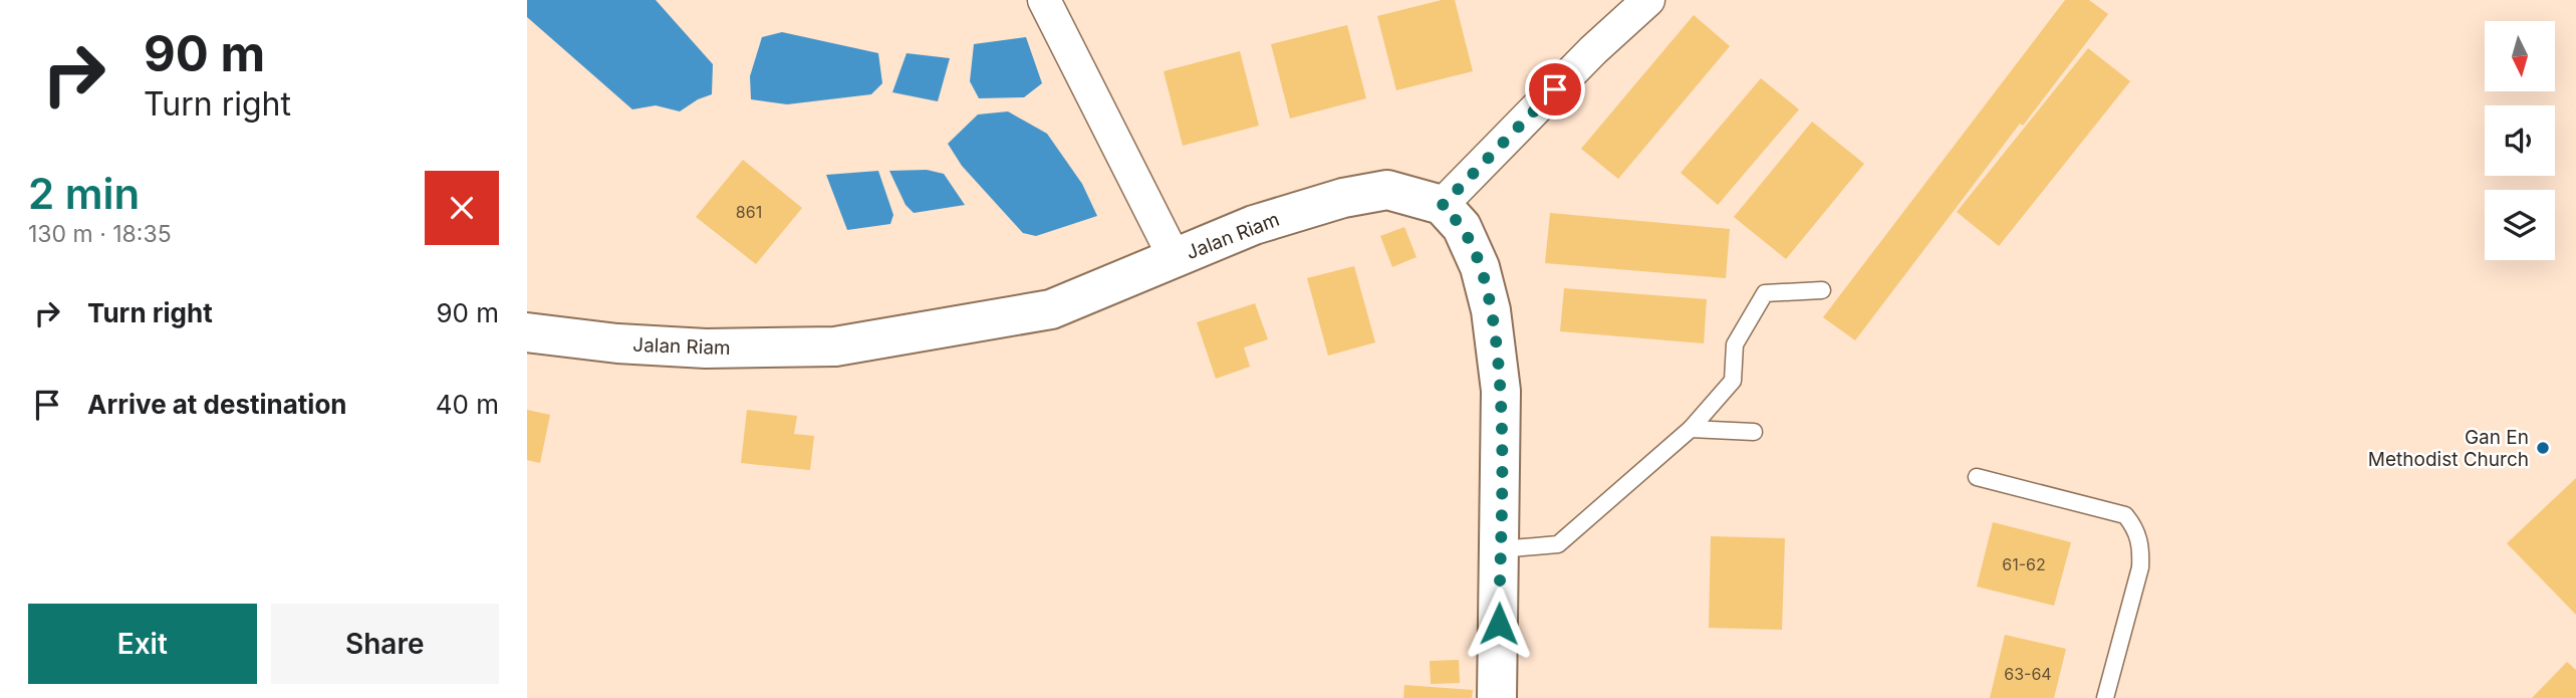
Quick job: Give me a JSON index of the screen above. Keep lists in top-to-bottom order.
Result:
{
  "streets": {
    "street": ["Jalan Riam"]
  },
  "places": ["Gan En Methodist Church"],
  "house_numbers": ["861", "61-62", "63-64"],
  "north": "bottom",
  "page": {
    "turn": ["90 m", "Turn right"],
    "heading": ["2 min", "130 m · 18:35"],
    "list": [
      {
        "name": "Turn right",
        "value": "90 m"
      },
      {
        "name": "Arrive at destination",
        "value": "40 m"
      }
    ],
    "buttons": ["Exit", "Share"]
  }
}
